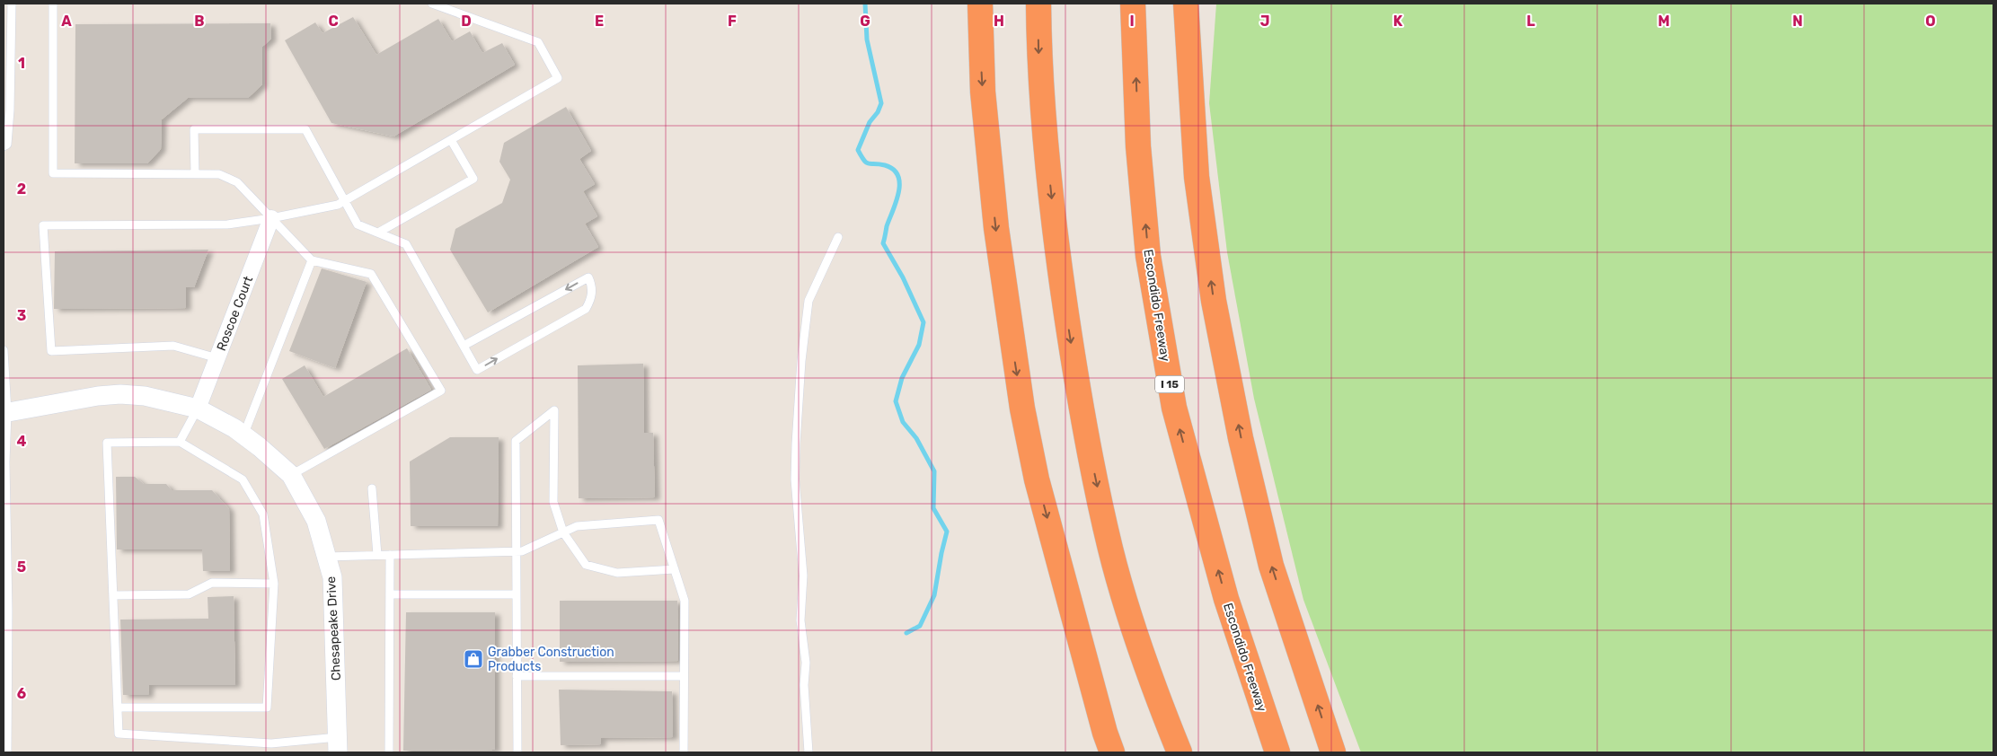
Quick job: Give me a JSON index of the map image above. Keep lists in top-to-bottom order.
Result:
{
  "streets": {
    "highway": ["Escondido Freeway", "I 15"],
    "street": ["Roscoe Court", "Chesapeake Drive"]
  },
  "crossings": [
    ["Roscoe Court", "Chesapeake Drive"]
  ],
  "places": {
    "shop": ["Grabber Construction Products"]
  },
  "grid": {
    "columns": [
      "A",
      "B",
      "C",
      "D",
      "E",
      "F",
      "G",
      "H",
      "I",
      "J",
      "K",
      "L",
      "M",
      "N",
      "O"
    ],
    "rows": [
      "1",
      "2",
      "3",
      "4",
      "5",
      "6"
    ]
  }
}
